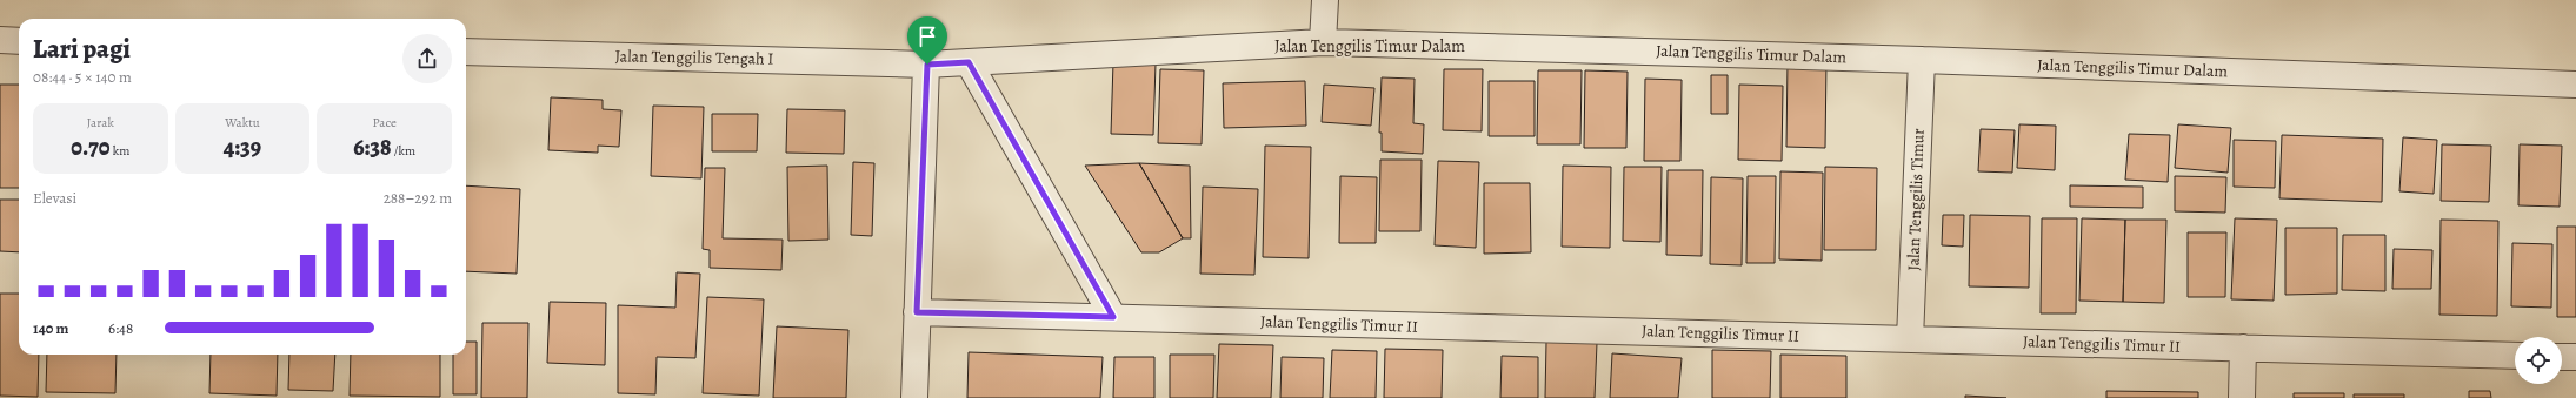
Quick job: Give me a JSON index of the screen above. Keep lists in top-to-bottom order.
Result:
{
  "streets": {
    "street": [
      "Jalan Tenggilis Timur Dalam",
      "Jalan Tenggilis Tengah I",
      "Jalan Tenggilis Timur",
      "Jalan Tenggilis Timur II"
    ]
  },
  "crossings": [
    ["Jalan Tenggilis Timur Dalam", "Jalan Tenggilis Tengah I"],
    ["Jalan Tenggilis Timur Dalam", "Jalan Tenggilis Timur"],
    ["Jalan Tenggilis Timur", "Jalan Tenggilis Timur II"]
  ],
  "page": {
    "heading": ["Lari pagi", "08:44 · 5 × 140 m"],
    "stats": [
      ["Jarak", "0.70 km"],
      ["Waktu", "4:39"],
      ["Pace", "6:38 /km"]
    ],
    "chart": ["Elevasi", "288–292 m"],
    "list": [
      {
        "name": "140 m",
        "note": "6:48"
      }
    ]
  }
}
